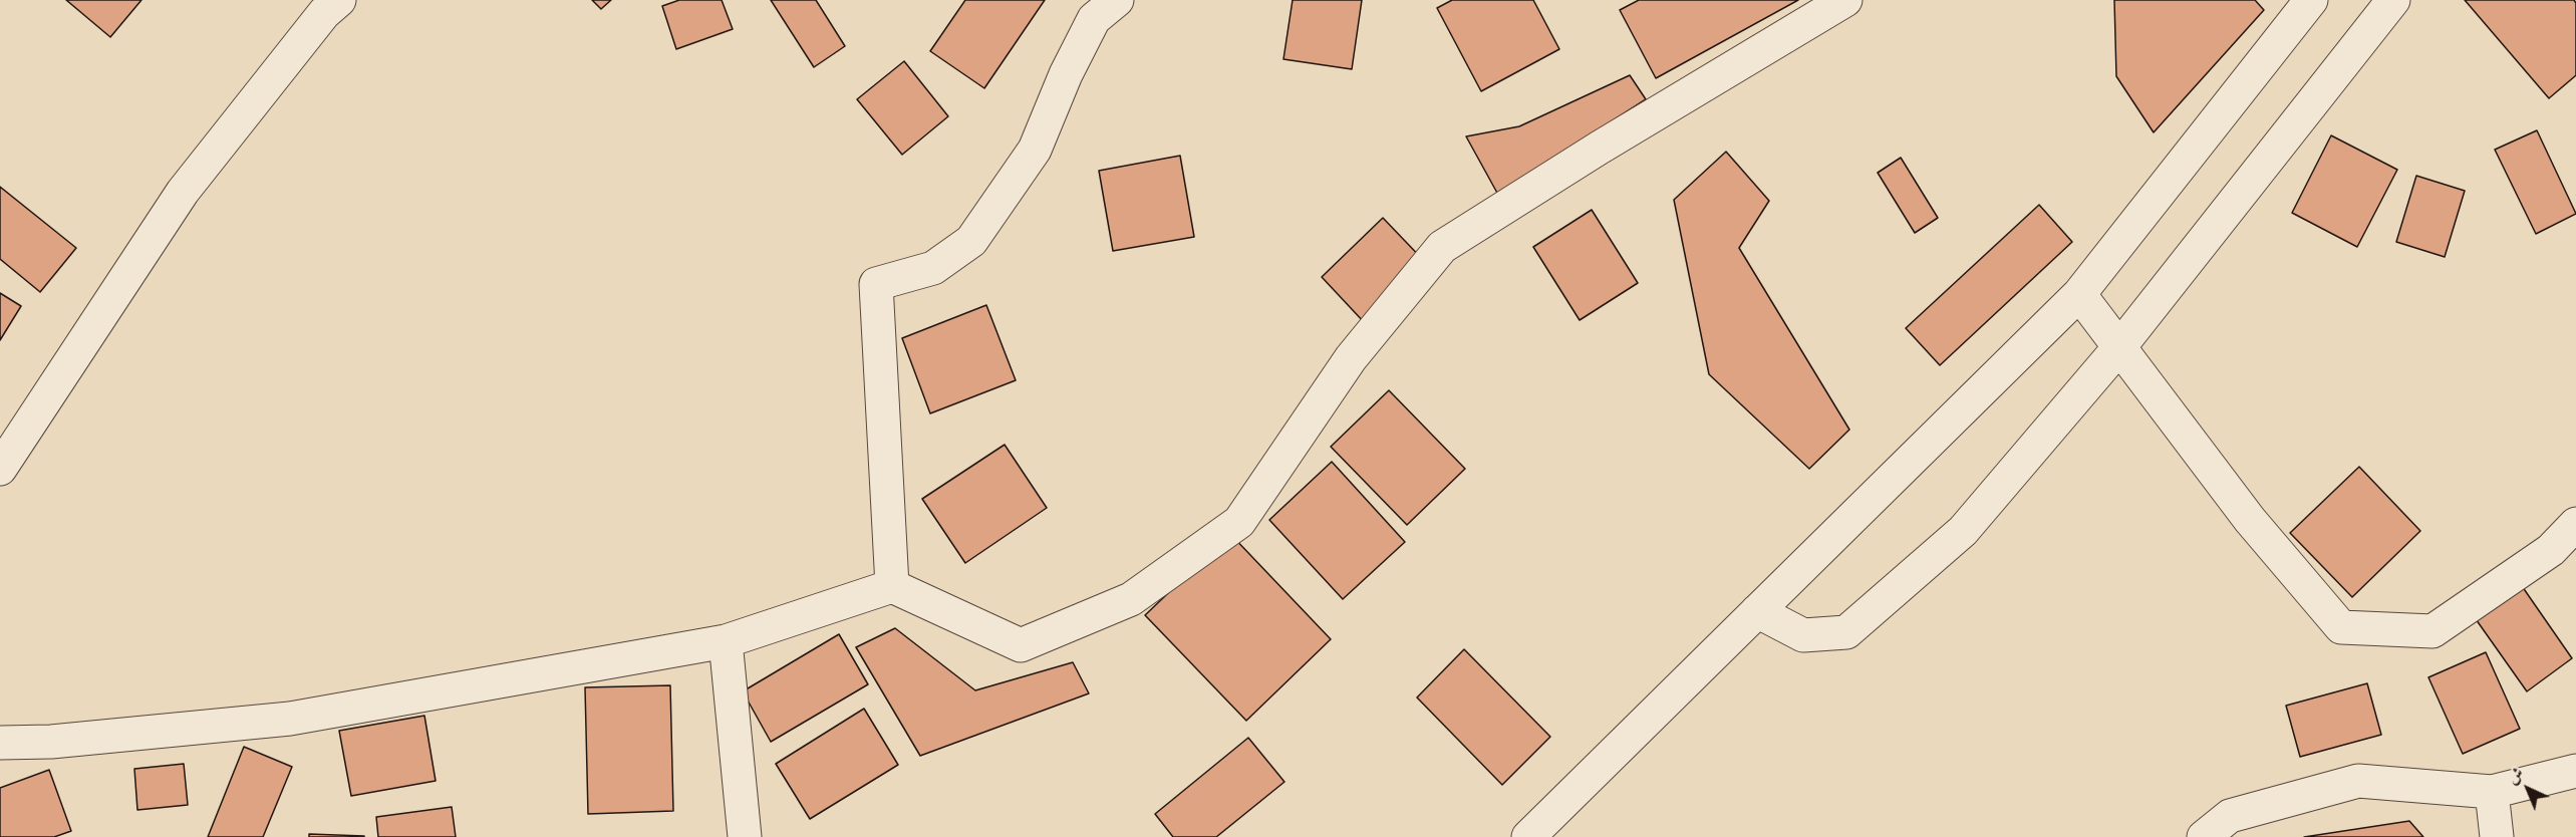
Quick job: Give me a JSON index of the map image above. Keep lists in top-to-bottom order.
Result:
{
  "north": "top left"
}
